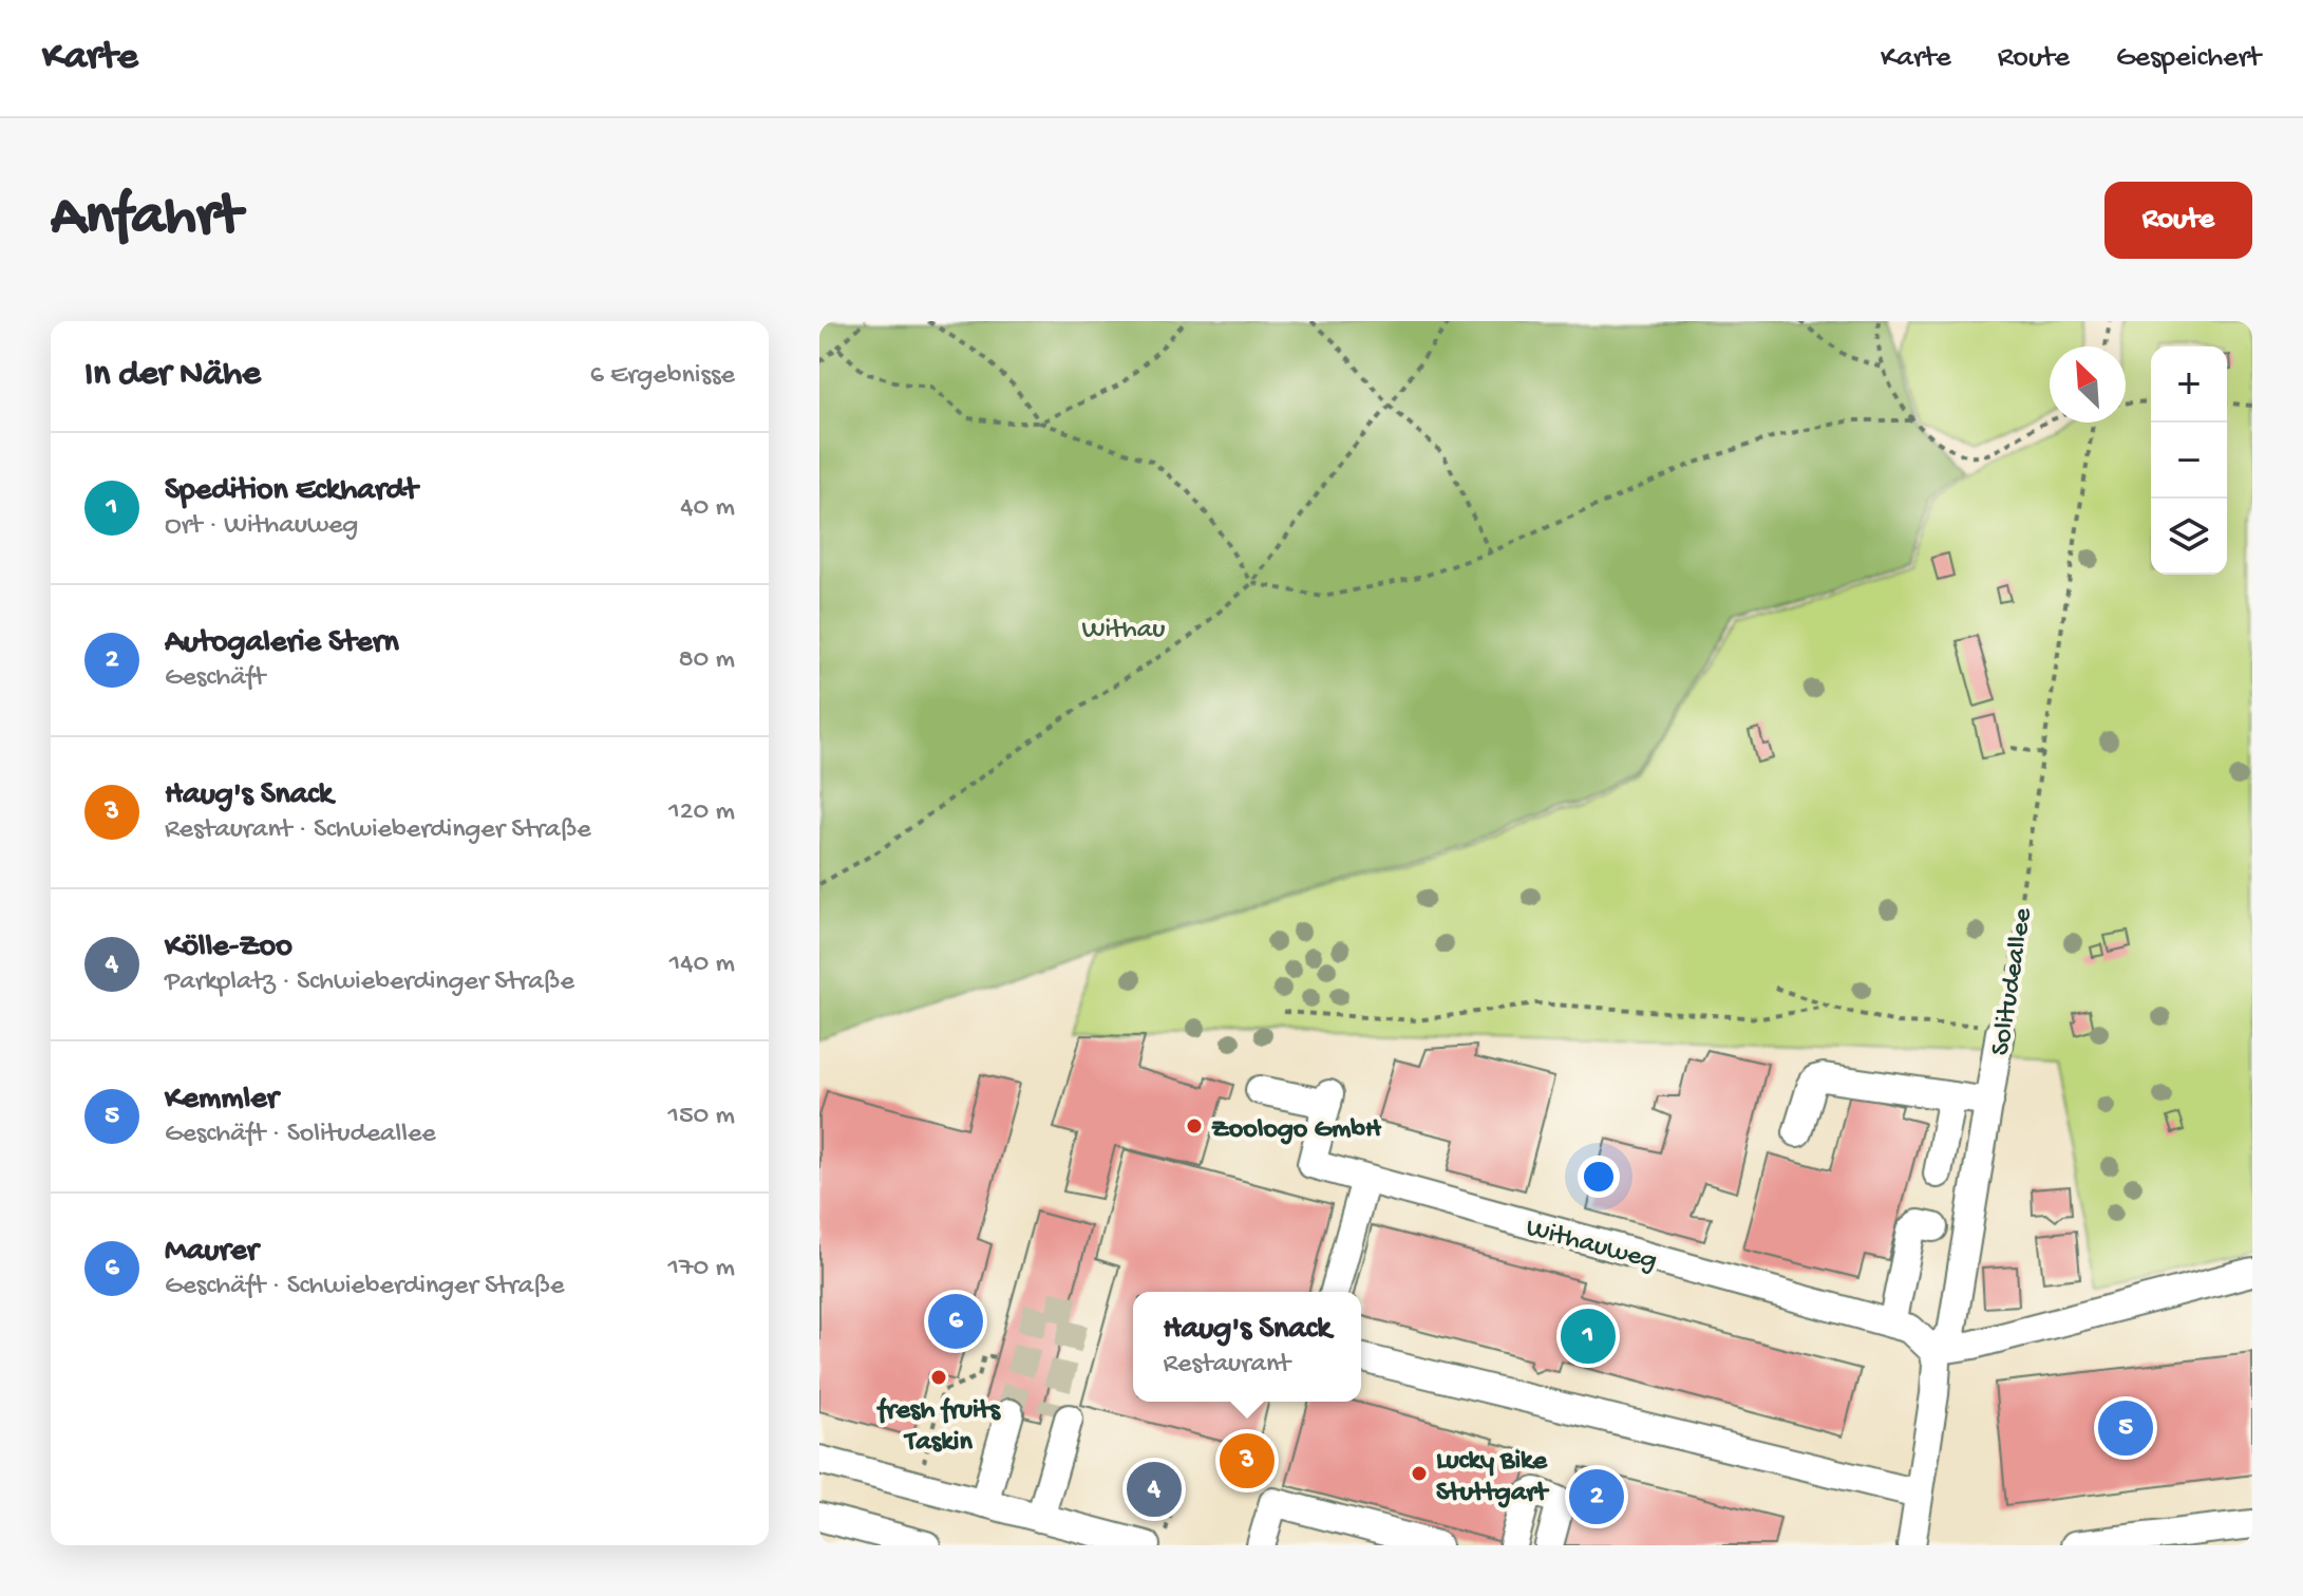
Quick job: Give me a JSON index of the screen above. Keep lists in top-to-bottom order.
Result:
{
  "streets": {
    "street": ["Solitudeallee", "Withauweg"]
  },
  "crossings": [
    ["Solitudeallee", "Withauweg"]
  ],
  "parks": ["Withau"],
  "places": ["Zoologo GmbH", "fresh fruits Taskin", "Lucky Bike Stuttgart"],
  "north": "top left",
  "page": {
    "header": "Karte",
    "nav": ["Karte", "Route", "Gespeichert"],
    "buttons": "Route",
    "title": "Anfahrt",
    "heading": ["In der Nähe", "6 Ergebnisse"],
    "map_buttons": ["+", "−"],
    "list": [
      {
        "mark": "1",
        "name": "Spedition Eckhardt",
        "note": "Ort · Withauweg",
        "value": "40 m"
      },
      {
        "mark": "2",
        "name": "Autogalerie Stern",
        "note": "Geschäft",
        "value": "80 m"
      },
      {
        "mark": "3",
        "name": "Haug's Snack",
        "note": "Restaurant · Schwieberdinger Straße",
        "value": "120 m"
      },
      {
        "mark": "4",
        "name": "Kölle-Zoo",
        "note": "Parkplatz · Schwieberdinger Straße",
        "value": "140 m"
      },
      {
        "mark": "5",
        "name": "Kemmler",
        "note": "Geschäft · Solitudeallee",
        "value": "150 m"
      },
      {
        "mark": "6",
        "name": "Maurer",
        "note": "Geschäft · Schwieberdinger Straße",
        "value": "170 m"
      }
    ],
    "pins": [
      "6",
      "1",
      "5",
      "3",
      "4",
      "2"
    ],
    "popup": ["Haug's Snack", "Restaurant"]
  }
}
